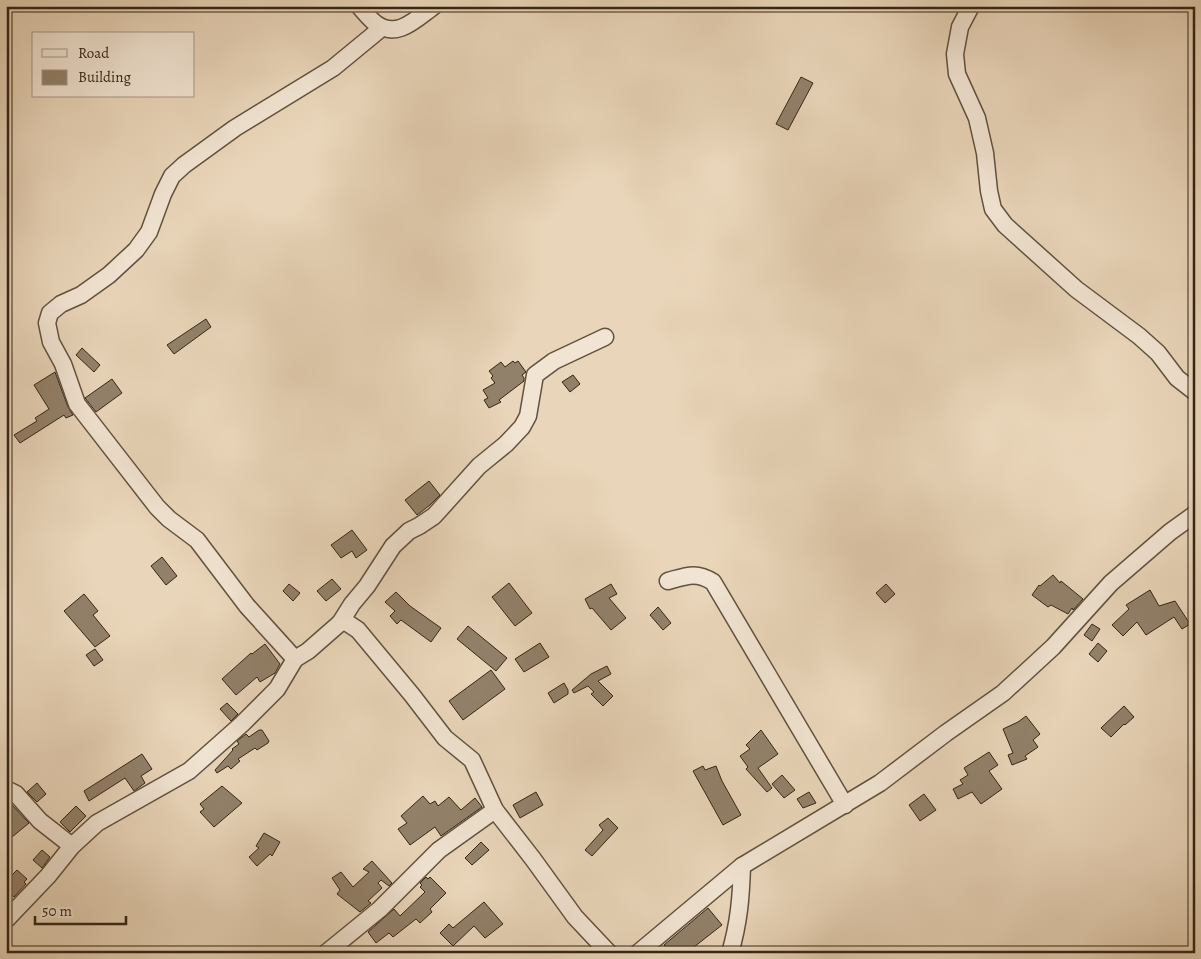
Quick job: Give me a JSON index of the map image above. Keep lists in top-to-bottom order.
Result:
{
  "legend": ["Road", "Building"],
  "scale_bar": "50 m"
}
